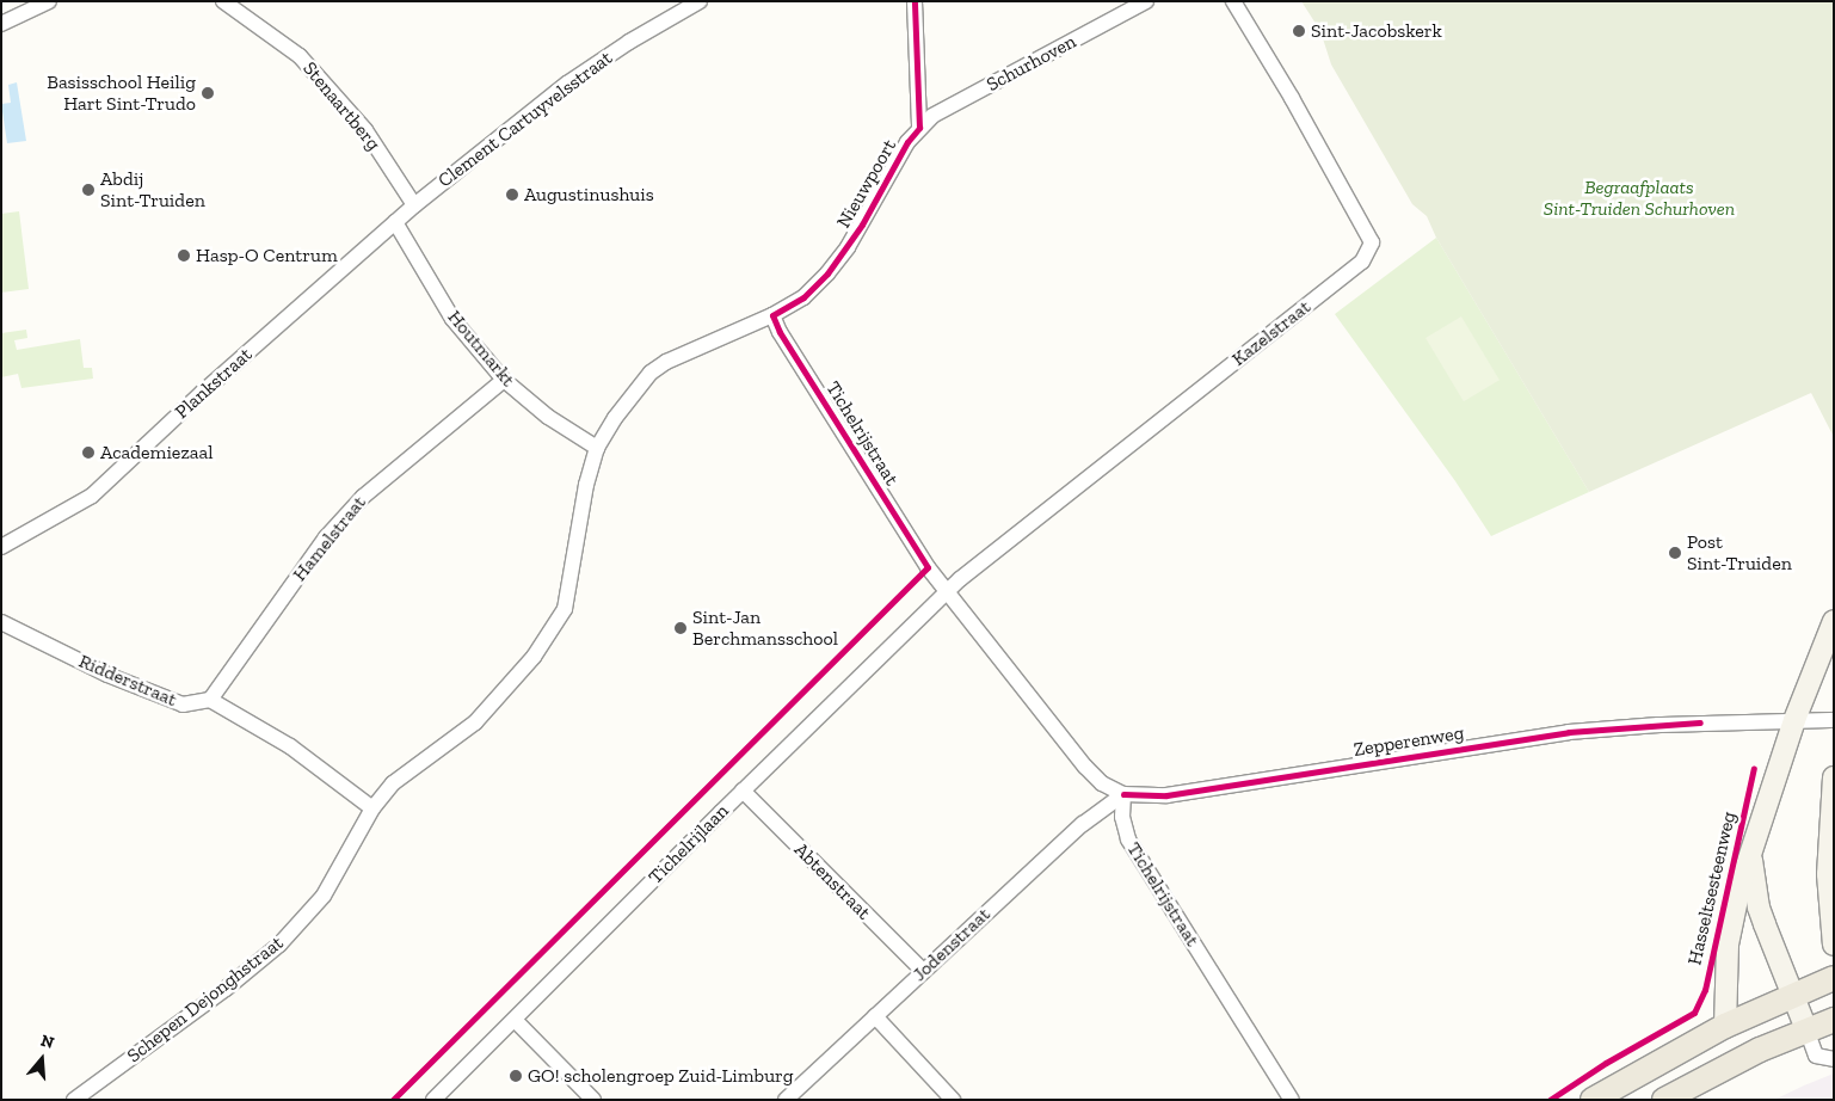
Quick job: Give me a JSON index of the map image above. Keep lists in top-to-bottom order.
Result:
{
  "streets": {
    "main road": ["Hasseltsesteenweg"],
    "street": [
      "Schurhoven",
      "Stenaartberg",
      "Clement Cartuyvelsstraat",
      "Nieuwpoort",
      "Kazelstraat",
      "Houtmarkt",
      "Plankstraat",
      "Tichelrijstraat",
      "Hamelstraat",
      "Ridderstraat",
      "Zepperenweg",
      "Tichelrijlaan",
      "Abtenstraat",
      "Jodenstraat",
      "Schepen Dejonghstraat"
    ]
  },
  "crossings": [
    ["Schurhoven", "Nieuwpoort"],
    ["Stenaartberg", "Clement Cartuyvelsstraat"],
    ["Stenaartberg", "Plankstraat"],
    ["Clement Cartuyvelsstraat", "Plankstraat"],
    ["Nieuwpoort", "Houtmarkt"],
    ["Nieuwpoort", "Tichelrijstraat"],
    ["Nieuwpoort", "Schepen Dejonghstraat"],
    ["Kazelstraat", "Tichelrijstraat"],
    ["Kazelstraat", "Tichelrijlaan"],
    ["Houtmarkt", "Plankstraat"],
    ["Houtmarkt", "Hamelstraat"],
    ["Houtmarkt", "Schepen Dejonghstraat"],
    ["Tichelrijstraat", "Zepperenweg"],
    ["Tichelrijstraat", "Tichelrijlaan"],
    ["Tichelrijstraat", "Jodenstraat"],
    ["Hamelstraat", "Ridderstraat"],
    ["Zepperenweg", "Hasseltsesteenweg"],
    ["Zepperenweg", "Jodenstraat"],
    ["Tichelrijlaan", "Abtenstraat"],
    ["Abtenstraat", "Jodenstraat"]
  ],
  "parks": ["Begraafplaats Sint-Truiden Schurhoven"],
  "places": [
    "Sint-Jacobskerk",
    "Basisschool Heilig Hart Sint-Trudo",
    "Abdij Sint-Truiden",
    "Augustinushuis",
    "Hasp-O Centrum",
    "Academiezaal",
    "Post Sint-Truiden",
    "Sint-Jan Berchmansschool",
    "GO! scholengroep Zuid-Limburg"
  ],
  "north": "top"
}
